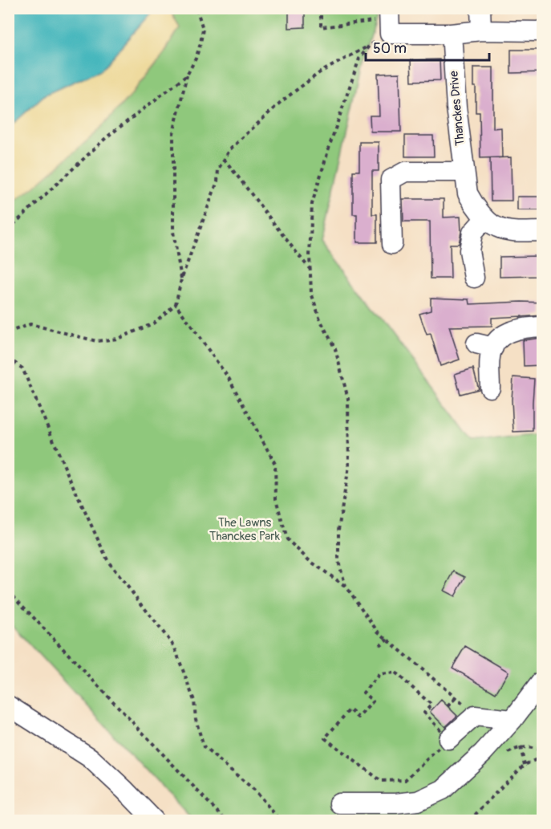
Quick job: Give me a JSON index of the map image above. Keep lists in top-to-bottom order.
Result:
{
  "streets": {
    "street": ["Thanckes Drive"]
  },
  "parks": ["The Lawns Thanckes Park"],
  "scale_bar": "50 m"
}
